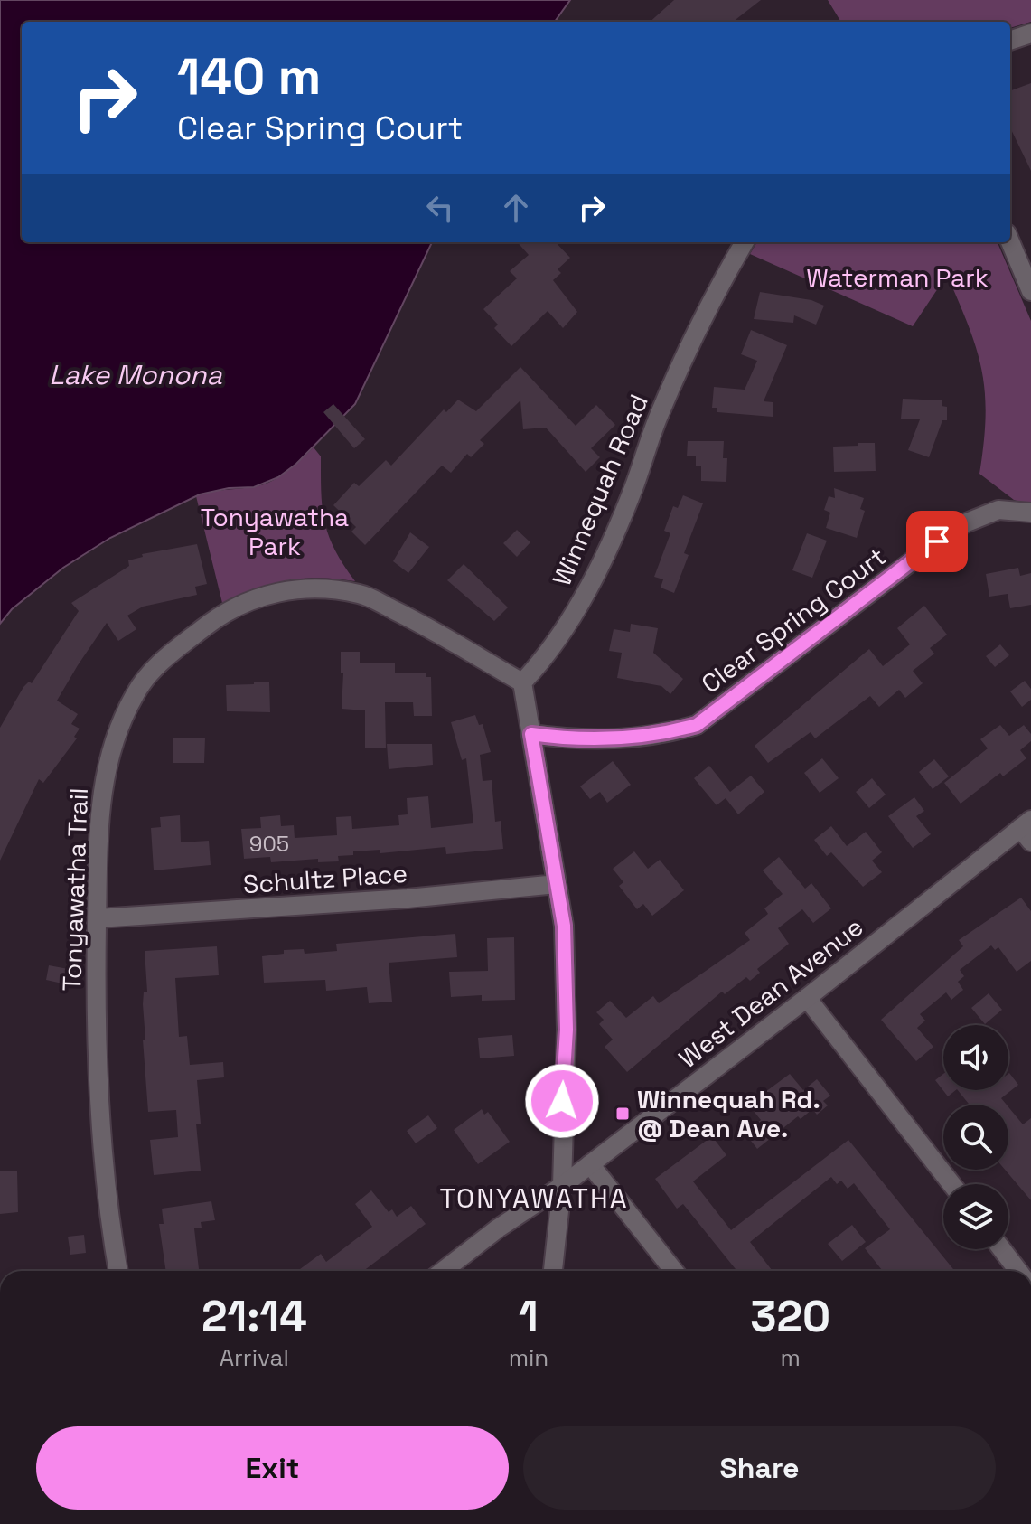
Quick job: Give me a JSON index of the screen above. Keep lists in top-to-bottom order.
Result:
{
  "streets": {
    "street": [
      "Winnequah Road",
      "Clear Spring Court",
      "Schultz Place",
      "Tonyawatha Trail",
      "West Dean Avenue"
    ]
  },
  "crossings": [
    ["Winnequah Road", "Tonyawatha Trail"],
    ["Schultz Place", "Tonyawatha Trail"]
  ],
  "districts": ["TONYAWATHA"],
  "water": ["Lake Monona"],
  "parks": ["Waterman Park", "Tonyawatha Park"],
  "places": {
    "transit": ["Winnequah Rd. @ Dean Ave."]
  },
  "house_numbers": ["905"],
  "page": {
    "turn": ["140 m", "Clear Spring Court"],
    "eta": [
      "21:14",
      "Arrival",
      "1",
      "min",
      "320",
      "m"
    ],
    "buttons": ["Exit", "Share"]
  }
}
